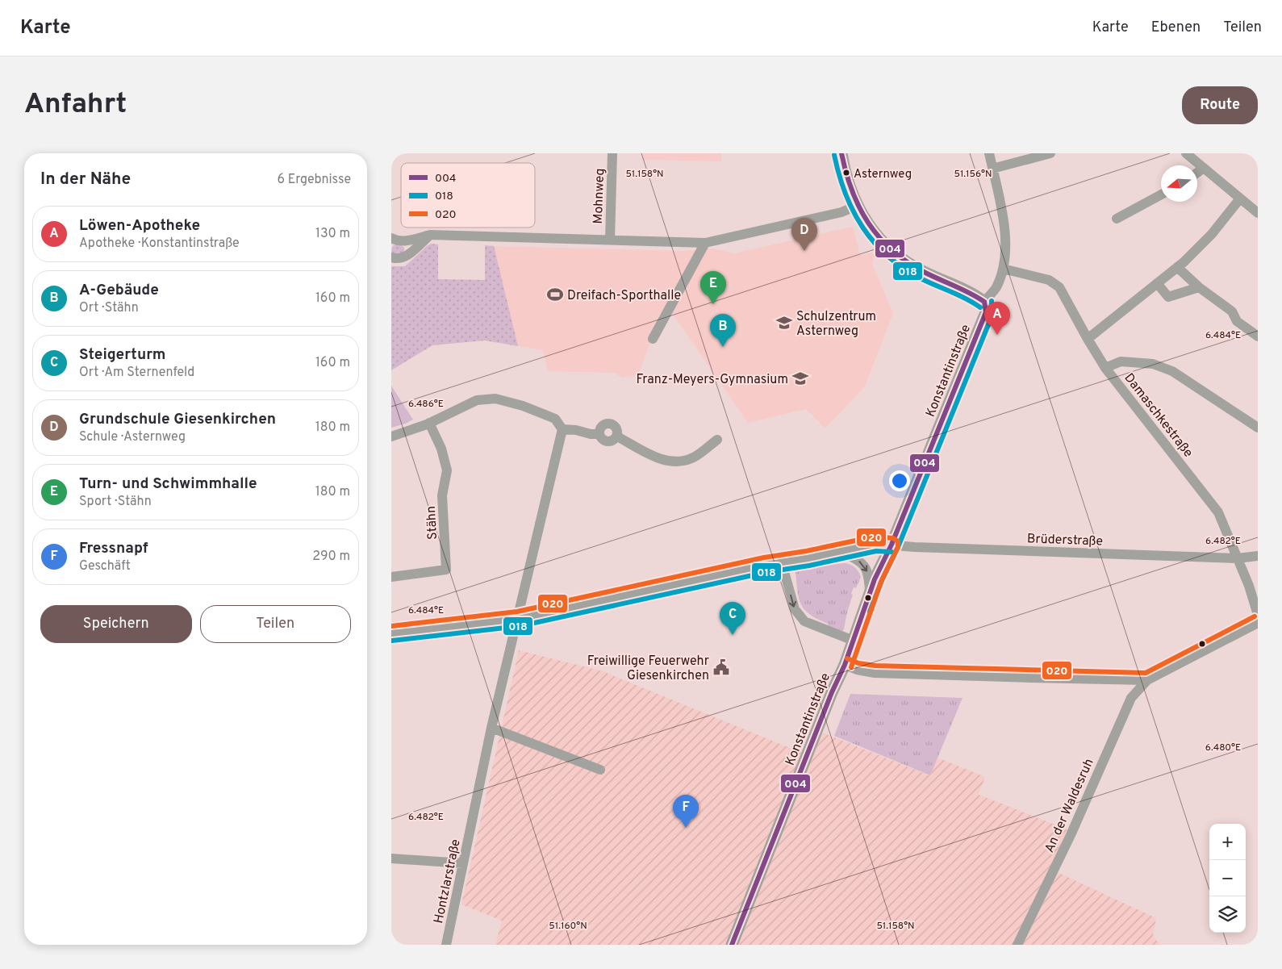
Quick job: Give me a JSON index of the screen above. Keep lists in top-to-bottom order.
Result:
{
  "streets": {
    "street": [
      "Mohnweg",
      "Konstantinstraße",
      "Damaschkestraße",
      "Stähn",
      "Brüderstraße",
      "An der Waldesruh",
      "Hontzlarstraße"
    ]
  },
  "crossings": [
    ["Konstantinstraße", "Damaschkestraße"],
    ["Konstantinstraße", "Brüderstraße"],
    ["Damaschkestraße", "Brüderstraße"],
    ["Brüderstraße", "Hontzlarstraße"]
  ],
  "places": {
    "other": ["Asternweg"],
    "sports": ["Dreifach-Sporthalle"],
    "school or university": ["Schulzentrum Asternweg", "Franz-Meyers-Gymnasium"],
    "public building": ["Freiwillige Feuerwehr Giesenkirchen"]
  },
  "lines": ["transit line 004", "transit line 018", "transit line 020"],
  "legend": ["004", "018", "020"],
  "north": "left",
  "page": {
    "header": "Karte",
    "nav": ["Karte", "Ebenen", "Teilen"],
    "buttons": [
      "Route",
      ["Speichern", "Teilen"]
    ],
    "title": "Anfahrt",
    "heading": ["In der Nähe", "6 Ergebnisse"],
    "list": [
      {
        "mark": "A",
        "name": "Löwen-Apotheke",
        "note": "Apotheke · Konstantinstraße",
        "value": "130 m"
      },
      {
        "mark": "B",
        "name": "A-Gebäude",
        "note": "Ort · Stähn",
        "value": "160 m"
      },
      {
        "mark": "C",
        "name": "Steigerturm",
        "note": "Ort · Am Sternenfeld",
        "value": "160 m"
      },
      {
        "mark": "D",
        "name": "Grundschule Giesenkirchen",
        "note": "Schule · Asternweg",
        "value": "180 m"
      },
      {
        "mark": "E",
        "name": "Turn- und Schwimmhalle",
        "note": "Sport · Stähn",
        "value": "180 m"
      },
      {
        "mark": "F",
        "name": "Fressnapf",
        "note": "Geschäft",
        "value": "290 m"
      }
    ],
    "pins": [
      "D",
      "E",
      "A",
      "B",
      "C",
      "F"
    ],
    "map_buttons": ["+", "−"]
  },
  "coordinates": [
    "51.158°N",
    "51.156°N",
    "6.484°E",
    "6.486°E",
    "6.482°E",
    "6.480°E",
    "51.160°N"
  ]
}
